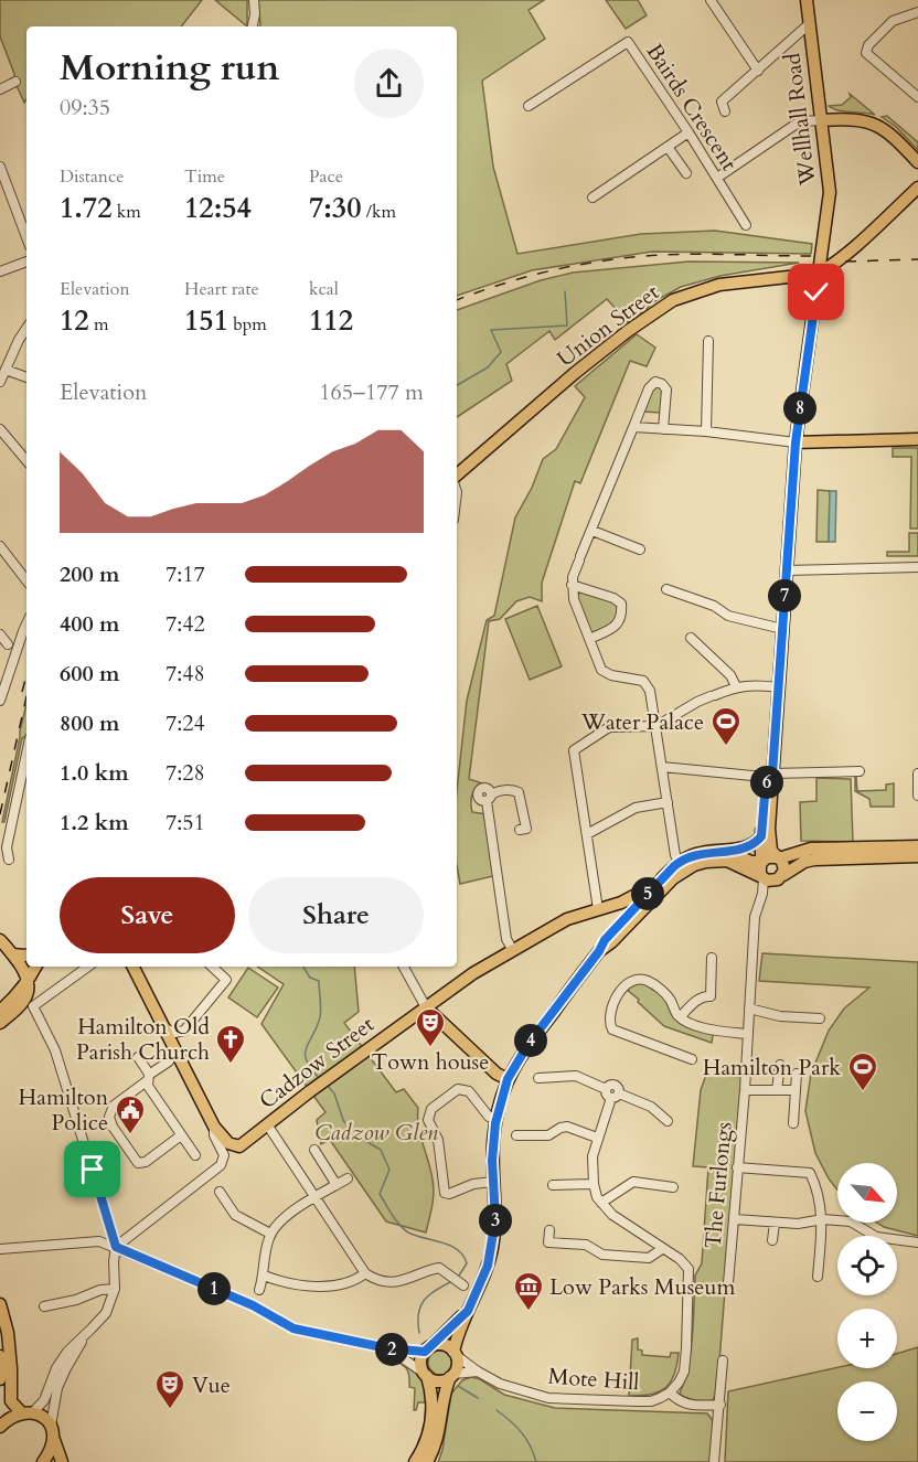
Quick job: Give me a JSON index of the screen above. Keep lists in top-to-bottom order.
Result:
{
  "streets": {
    "main road": ["Wellhall Road", "Union Street", "Cadzow Street"],
    "street": ["Bairds Crescent", "The Furlongs", "Mote Hill"]
  },
  "crossings": [
    ["Wellhall Road", "Union Street"]
  ],
  "parks": ["Cadzow Glen"],
  "places": {
    "sports": ["Water Palace", "Hamilton Park"],
    "theatre": ["Town house", "Vue"],
    "church": ["Hamilton Old Parish Church"],
    "public building": ["Hamilton Police"],
    "museum": ["Low Parks Museum"]
  },
  "north": "bottom right",
  "page": {
    "heading": ["Morning run", "09:35"],
    "stats": [
      ["Distance", "1.72 km"],
      ["Time", "12:54"],
      ["Pace", "7:30 /km"],
      ["Elevation", "12 m"],
      ["Heart rate", "151 bpm"],
      ["kcal", "112"]
    ],
    "chart": ["Elevation", "165–177 m"],
    "pins": [
      "8",
      "7",
      "6",
      "5",
      "4",
      "3",
      "1",
      "2"
    ],
    "list": [
      {
        "name": "200 m",
        "note": "7:17"
      },
      {
        "name": "400 m",
        "note": "7:42"
      },
      {
        "name": "600 m",
        "note": "7:48"
      },
      {
        "name": "800 m",
        "note": "7:24"
      },
      {
        "name": "1.0 km",
        "note": "7:28"
      },
      {
        "name": "1.2 km",
        "note": "7:51"
      }
    ],
    "buttons": ["Save", "Share"],
    "map_buttons": ["+", "−"]
  }
}
